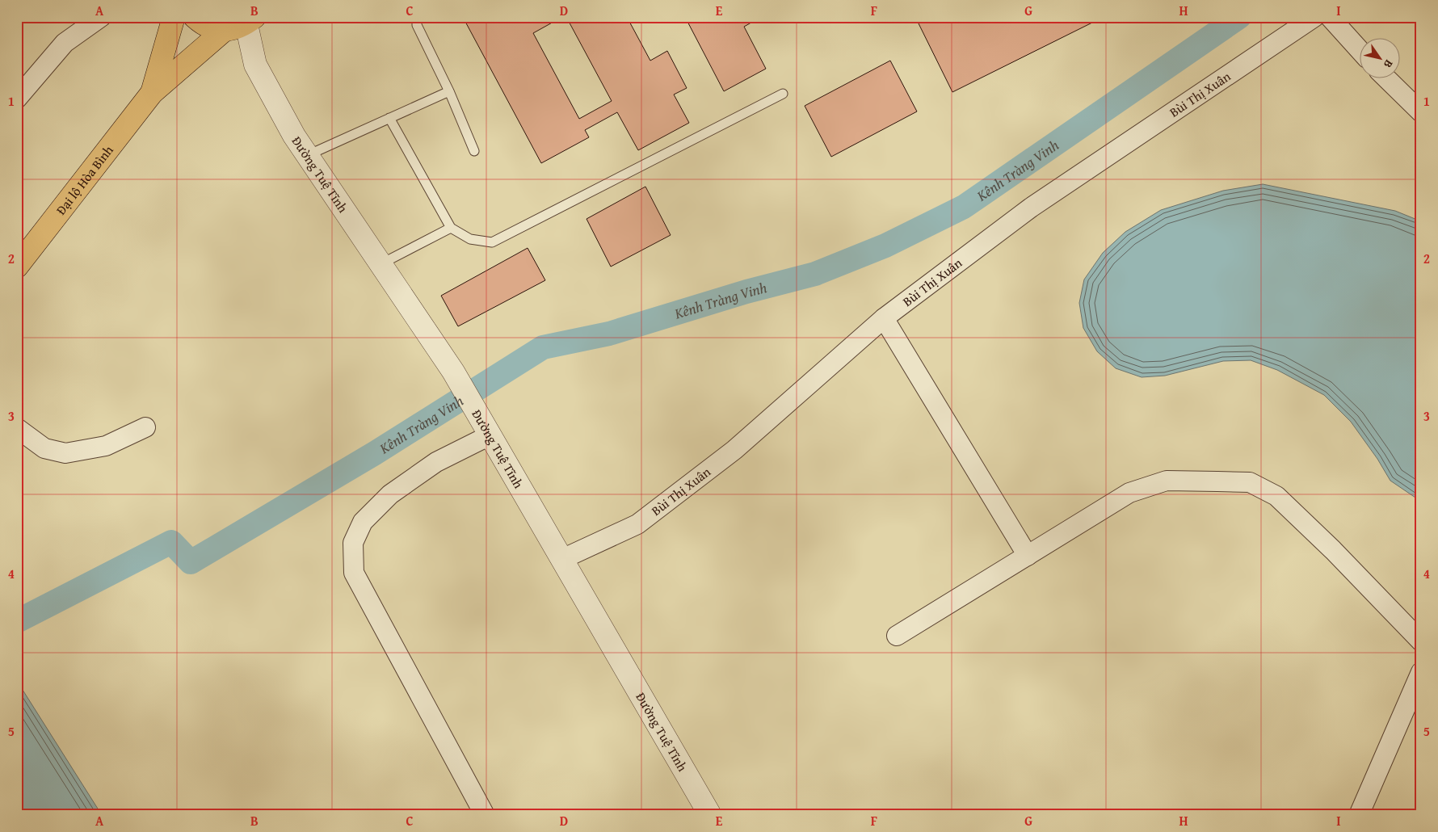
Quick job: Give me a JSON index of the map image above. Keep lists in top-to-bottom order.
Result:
{
  "streets": {
    "highway": ["Đại lộ Hòa Bình"],
    "street": ["Bùi Thị Xuân", "Đường Tuệ Tĩnh"]
  },
  "crossings": [
    ["Bùi Thị Xuân", "Đường Tuệ Tĩnh"]
  ],
  "water": ["Kênh Tràng Vinh"],
  "north": "bottom right",
  "grid": {
    "columns": [
      "A",
      "B",
      "C",
      "D",
      "E",
      "F",
      "G",
      "H",
      "I"
    ],
    "rows": [
      "1",
      "2",
      "3",
      "4",
      "5"
    ]
  }
}
